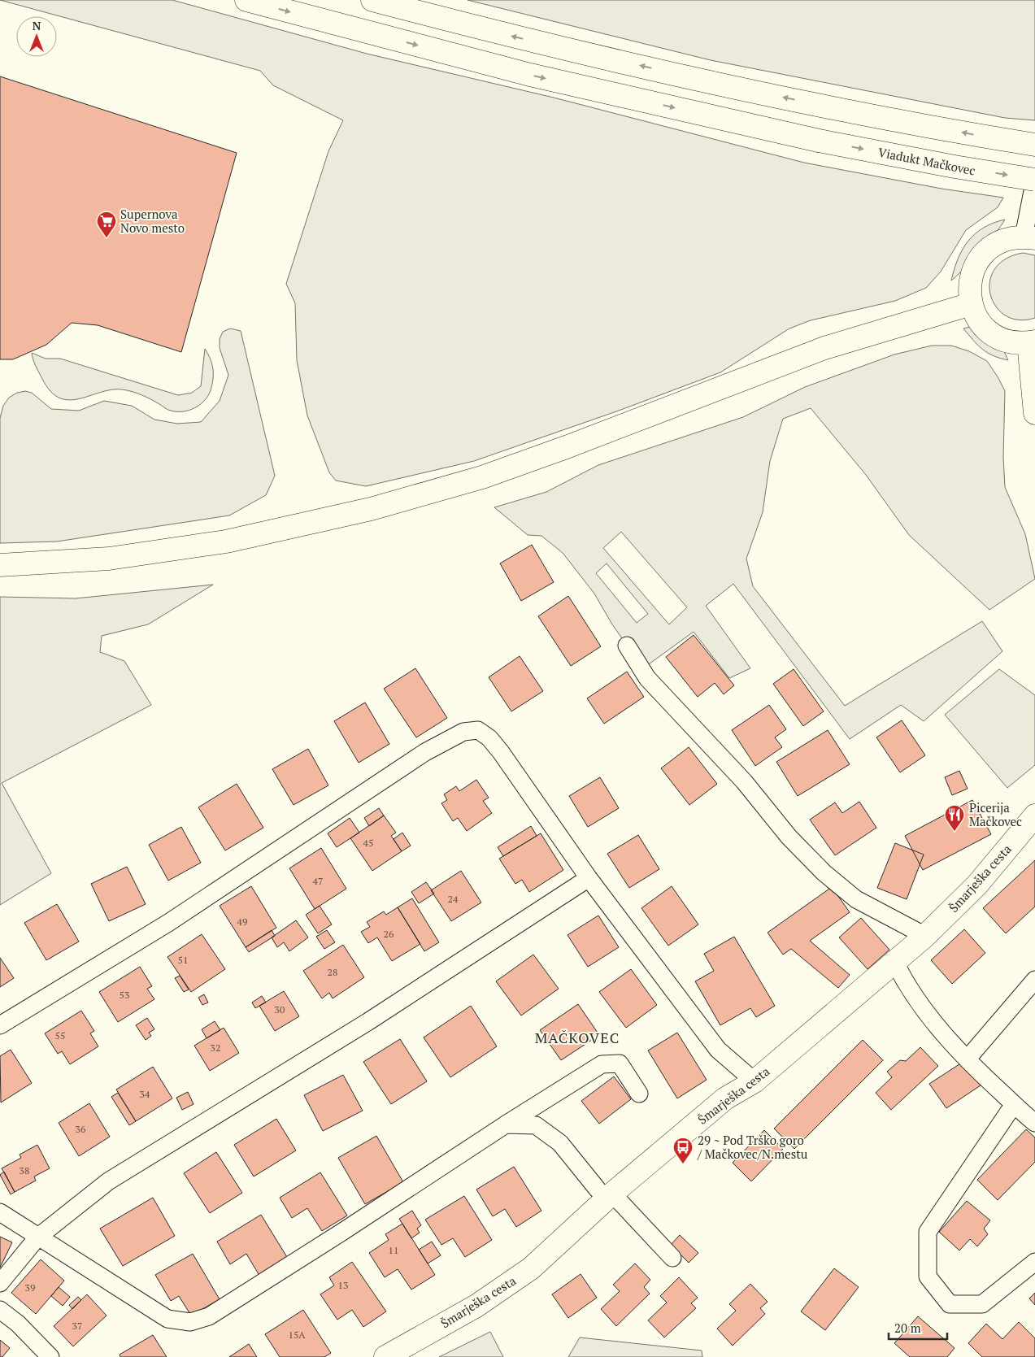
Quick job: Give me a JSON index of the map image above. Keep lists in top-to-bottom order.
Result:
{
  "streets": {
    "main road": ["Viadukt Mačkovec", "Šmarješka cesta"]
  },
  "districts": ["MAČKOVEC"],
  "places": {
    "supermarket": ["Supernova Novo mesto"],
    "restaurant": ["Picerija Mačkovec"],
    "bus stop": ["29 ~ Pod Trško goro / Mačkovec/N.mestu"]
  },
  "house_numbers": [
    "45",
    "47",
    "24",
    "49",
    "26",
    "51",
    "28",
    "53",
    "30",
    "55",
    "32",
    "34",
    "36",
    "38",
    "11",
    "13",
    "39",
    "37",
    "15A"
  ],
  "scale_bar": "20 m",
  "north": "top"
}
